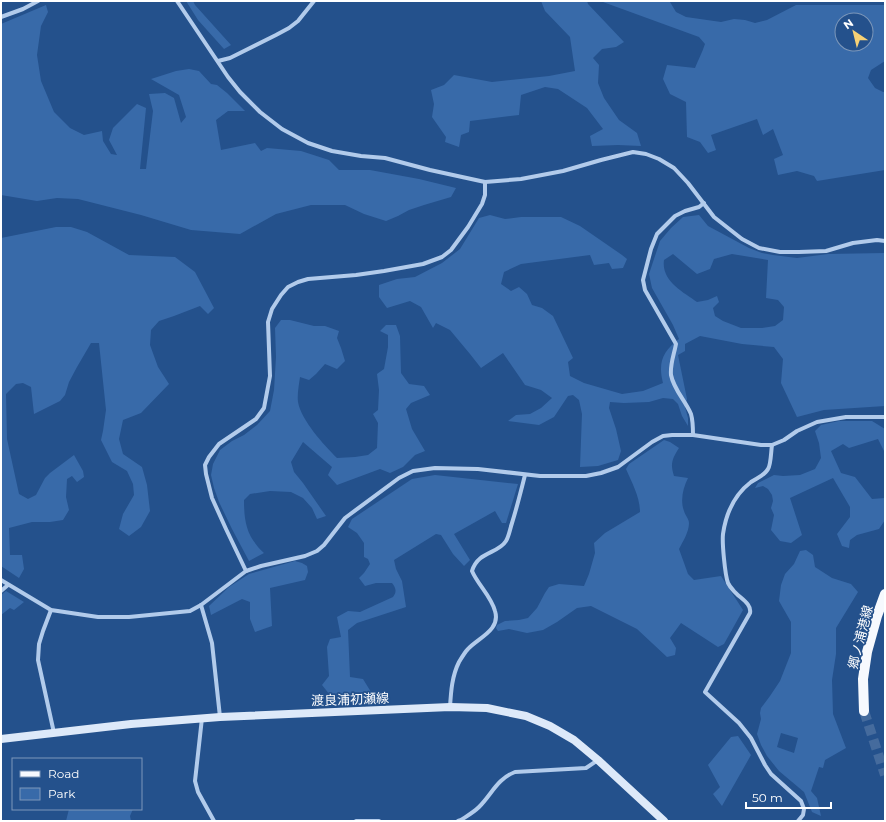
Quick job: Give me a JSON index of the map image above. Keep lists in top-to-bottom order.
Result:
{
  "streets": {
    "main road": ["郷ノ浦港線", "渡良浦初瀬線"]
  },
  "legend": ["Road", "Park"],
  "scale_bar": "50 m",
  "north": "top left"
}
